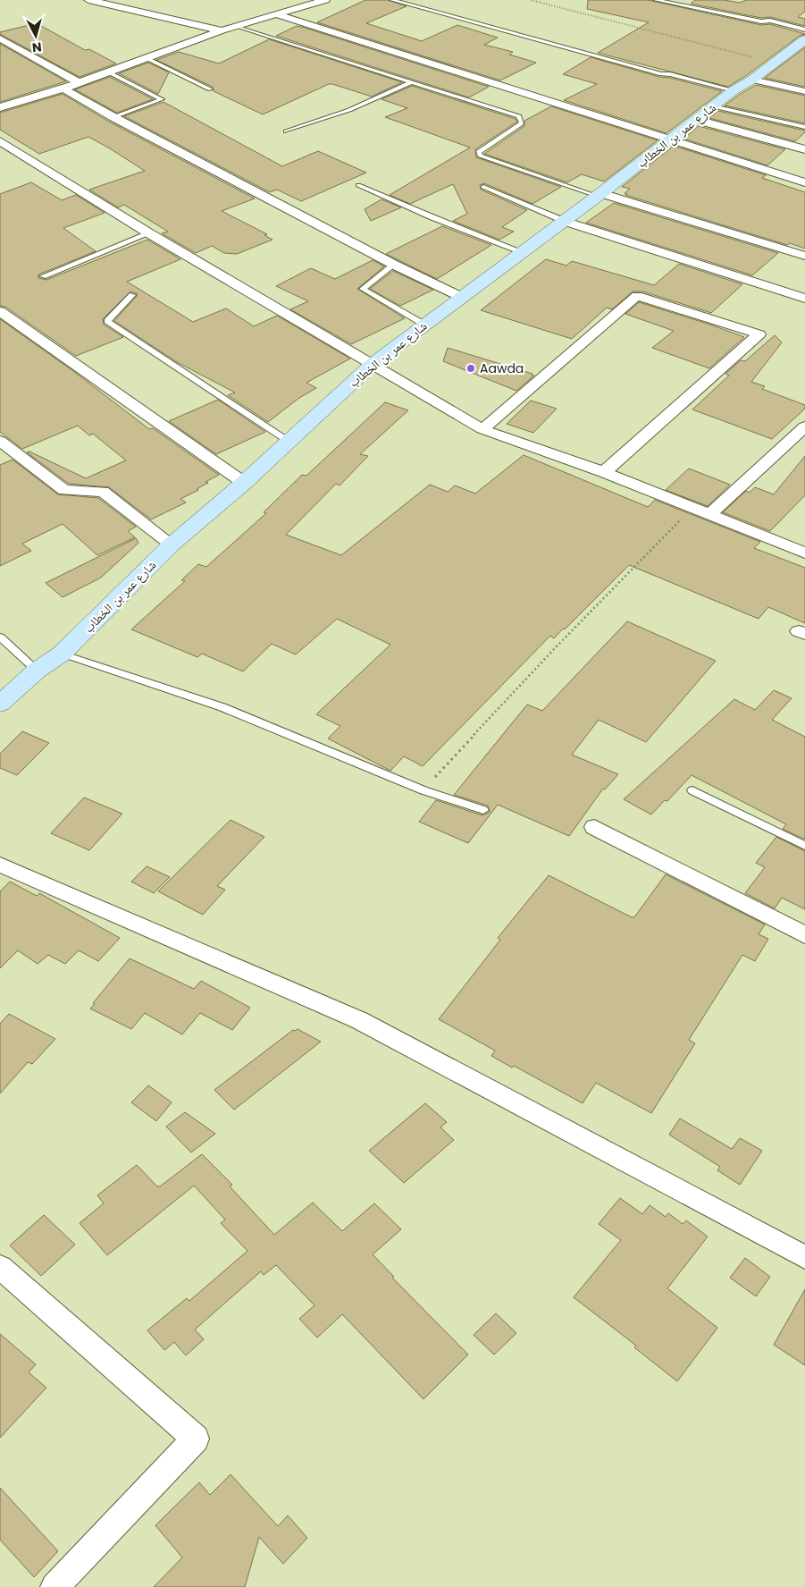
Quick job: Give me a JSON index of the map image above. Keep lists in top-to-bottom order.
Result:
{
  "streets": {
    "main road": ["شارع عمر بن الخطاب"]
  },
  "places": ["Aawda"],
  "north": "bottom"
}
